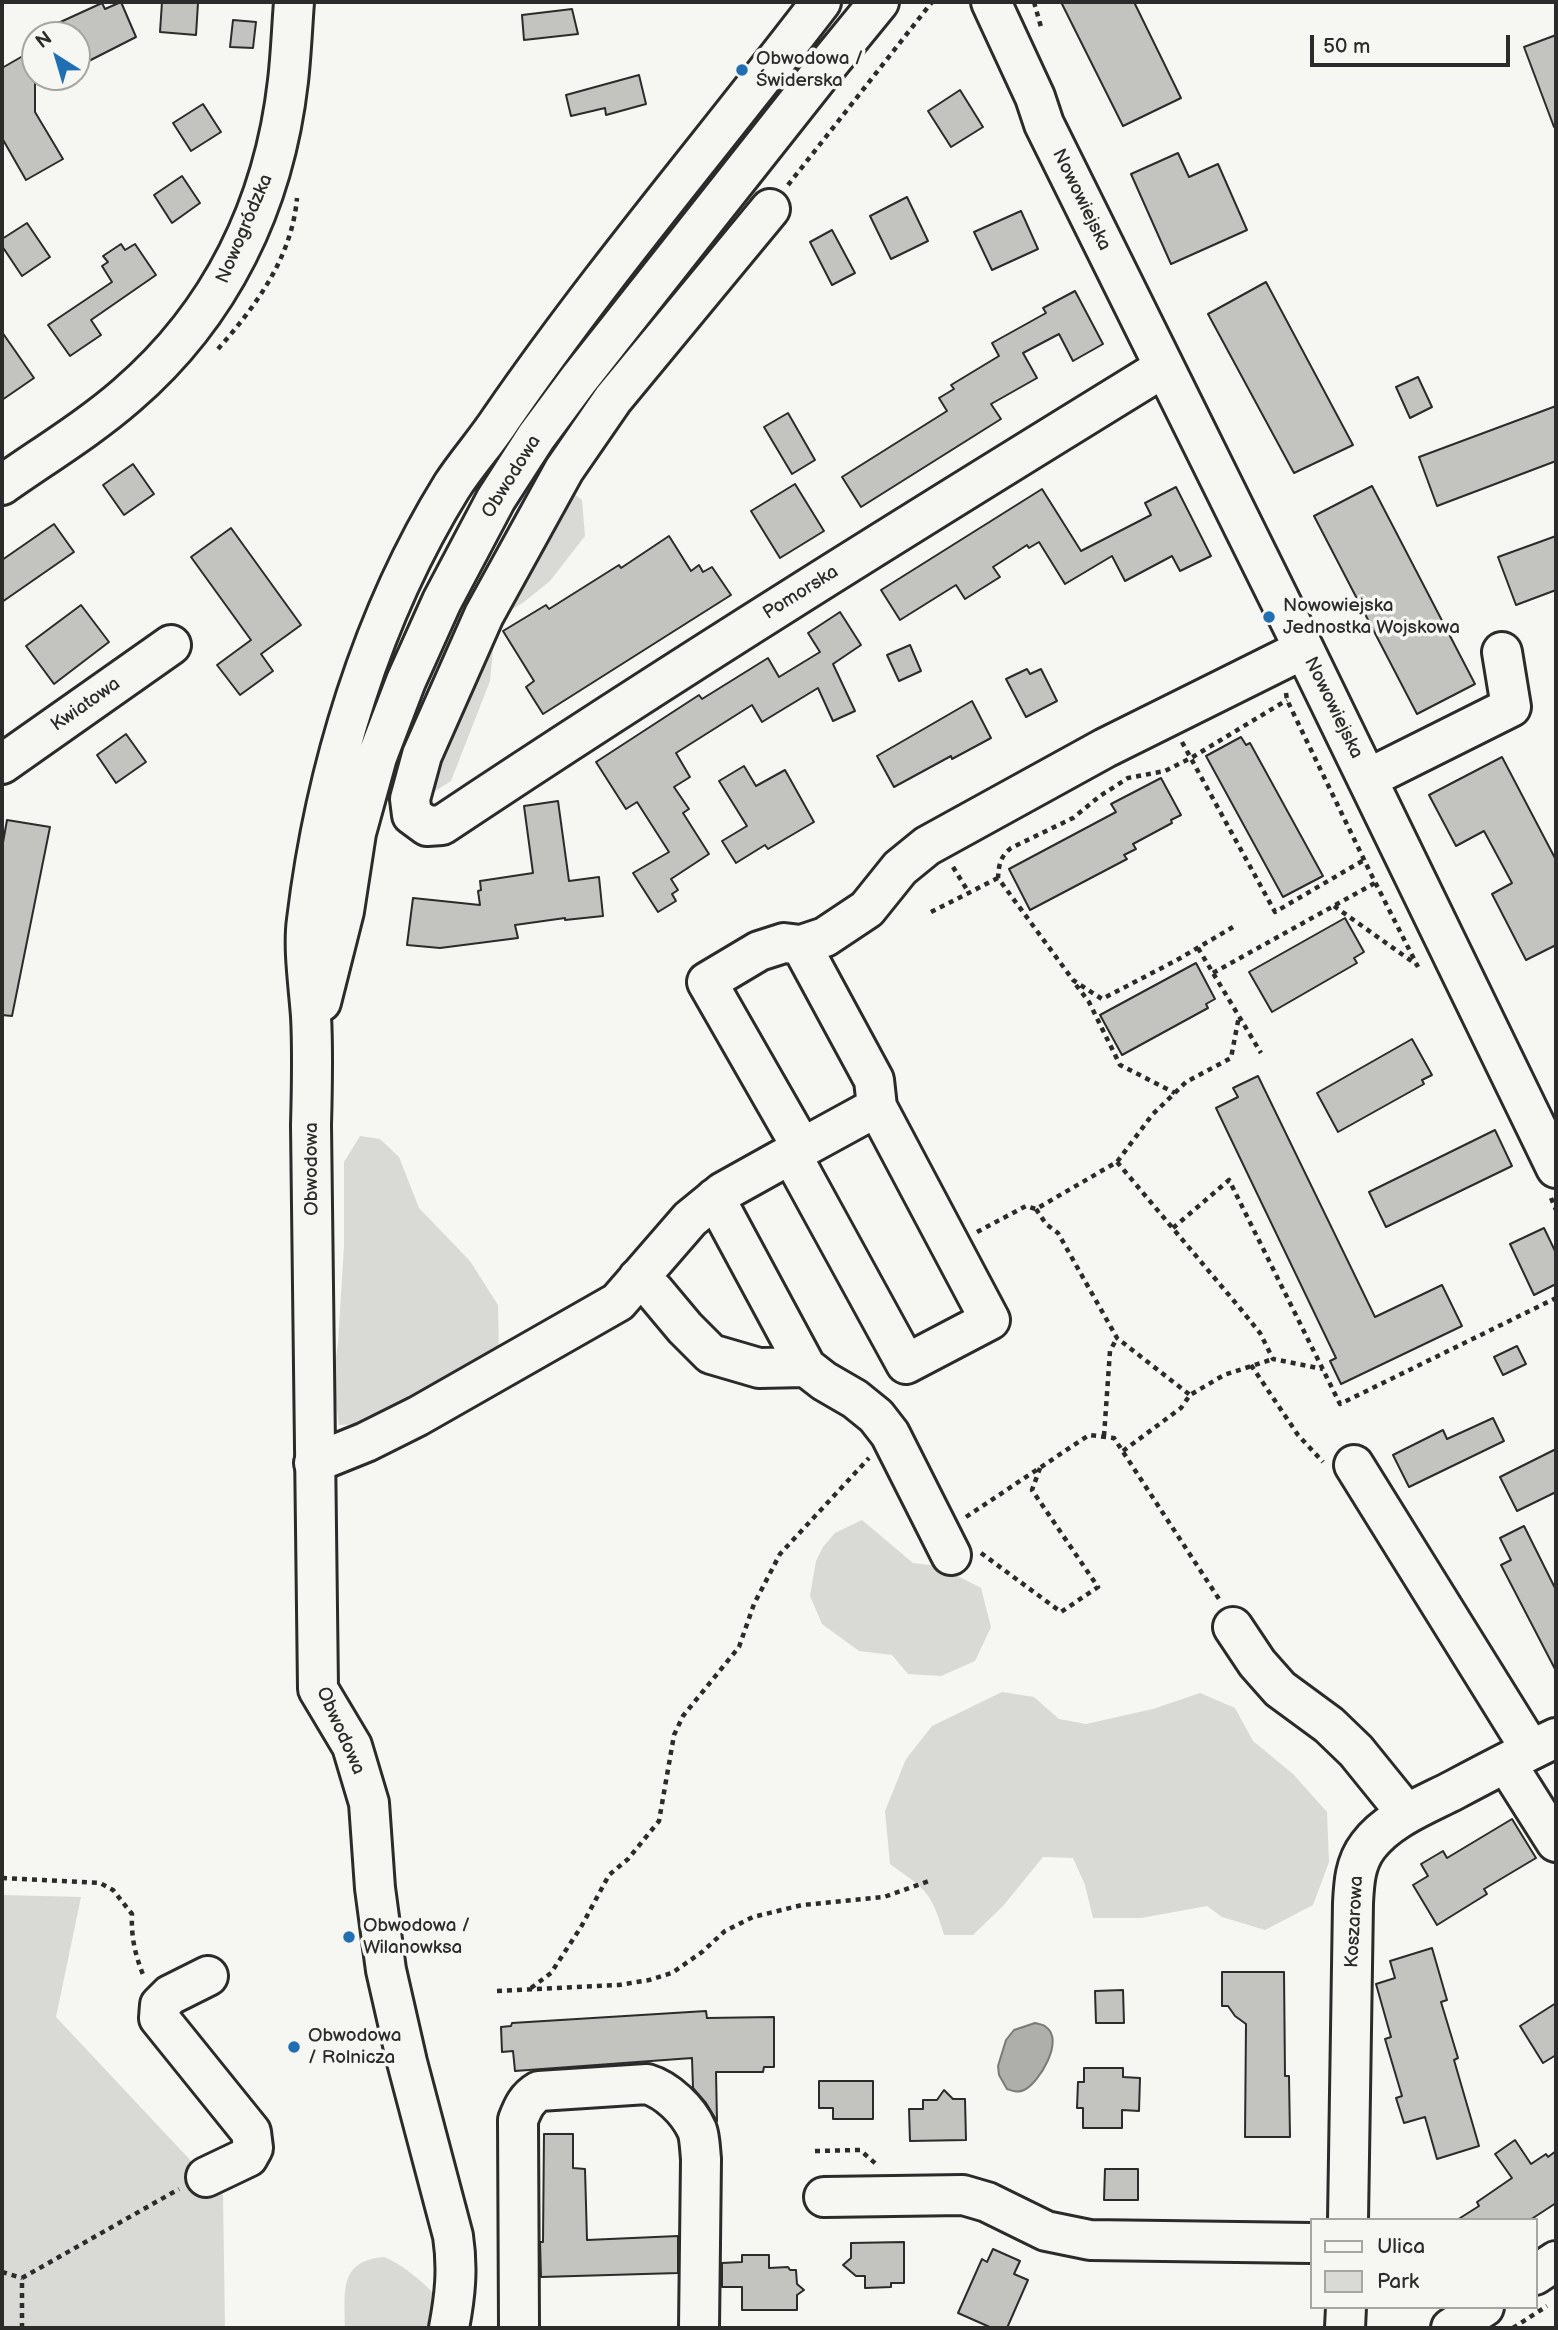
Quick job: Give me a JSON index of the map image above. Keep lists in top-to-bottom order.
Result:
{
  "streets": {
    "street": [
      "Nowowiejska",
      "Nowogródzka",
      "Obwodowa",
      "Pomorska",
      "Kwiatowa",
      "Koszarowa"
    ]
  },
  "crossings": [
    ["Nowowiejska", "Pomorska"]
  ],
  "places": [
    "Obwodowa / Świderska",
    "Nowowiejska Jednostka Wojskowa",
    "Obwodowa / Wilanowksa",
    "Obwodowa / Rolnicza"
  ],
  "legend": ["Ulica", "Park"],
  "scale_bar": "50 m",
  "north": "top left"
}
